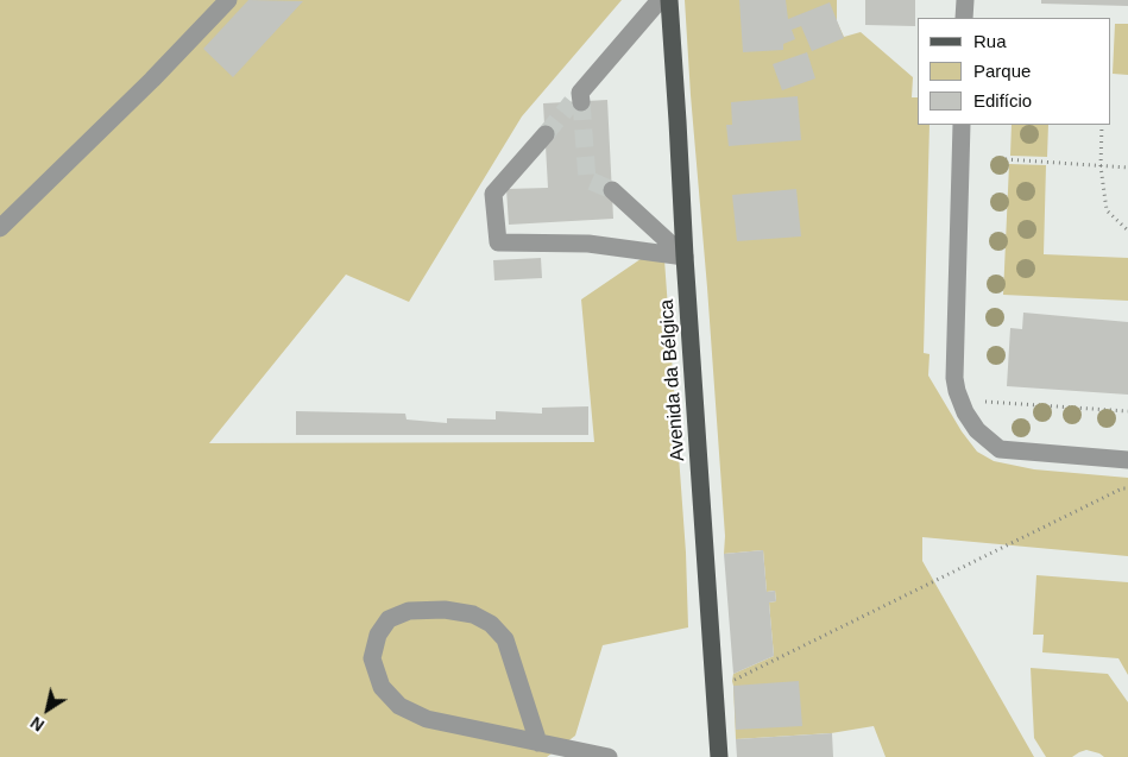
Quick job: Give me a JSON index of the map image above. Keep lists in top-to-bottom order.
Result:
{
  "streets": {
    "main road": ["Avenida da Bélgica"]
  },
  "legend": ["Rua", "Parque", "Edifício"],
  "north": "bottom left"
}
